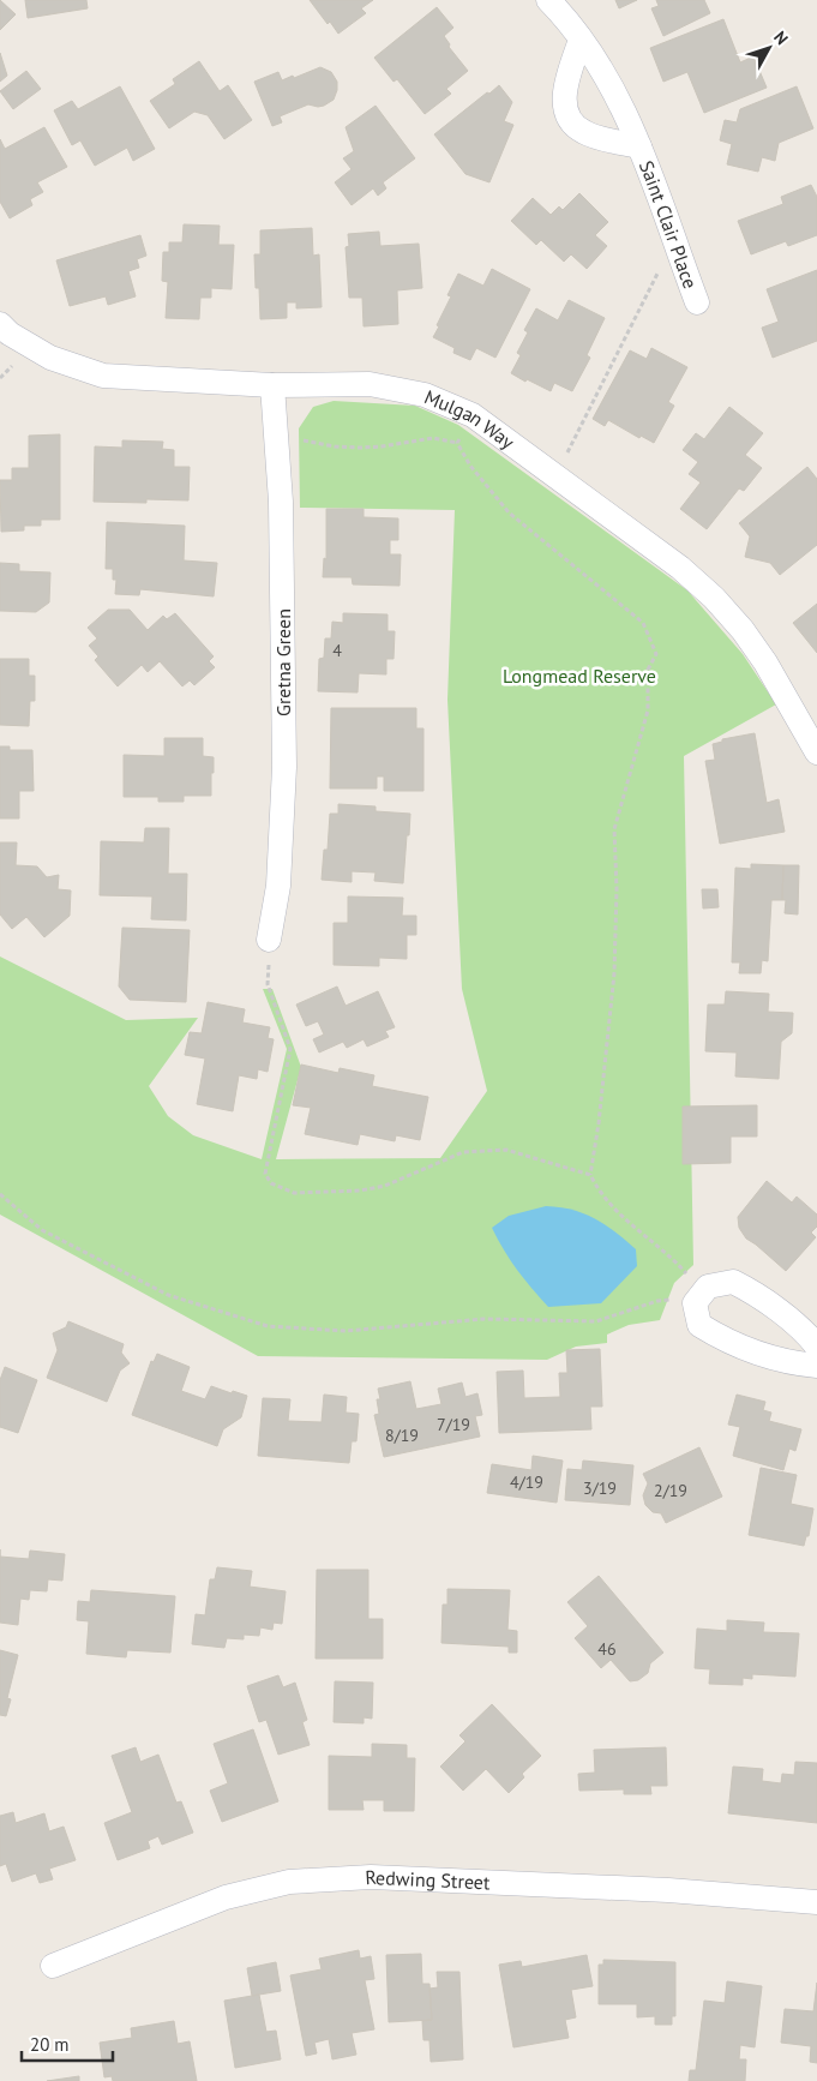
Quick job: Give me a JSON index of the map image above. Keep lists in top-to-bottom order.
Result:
{
  "streets": {
    "street": [
      "Saint Clair Place",
      "Mulgan Way",
      "Gretna Green",
      "Redwing Street"
    ]
  },
  "crossings": [
    ["Mulgan Way", "Gretna Green"]
  ],
  "parks": ["Longmead Reserve"],
  "house_numbers": [
    "4",
    "7/19",
    "8/19",
    "4/19",
    "3/19",
    "2/19",
    "46"
  ],
  "scale_bar": "20 m",
  "north": "top right"
}
